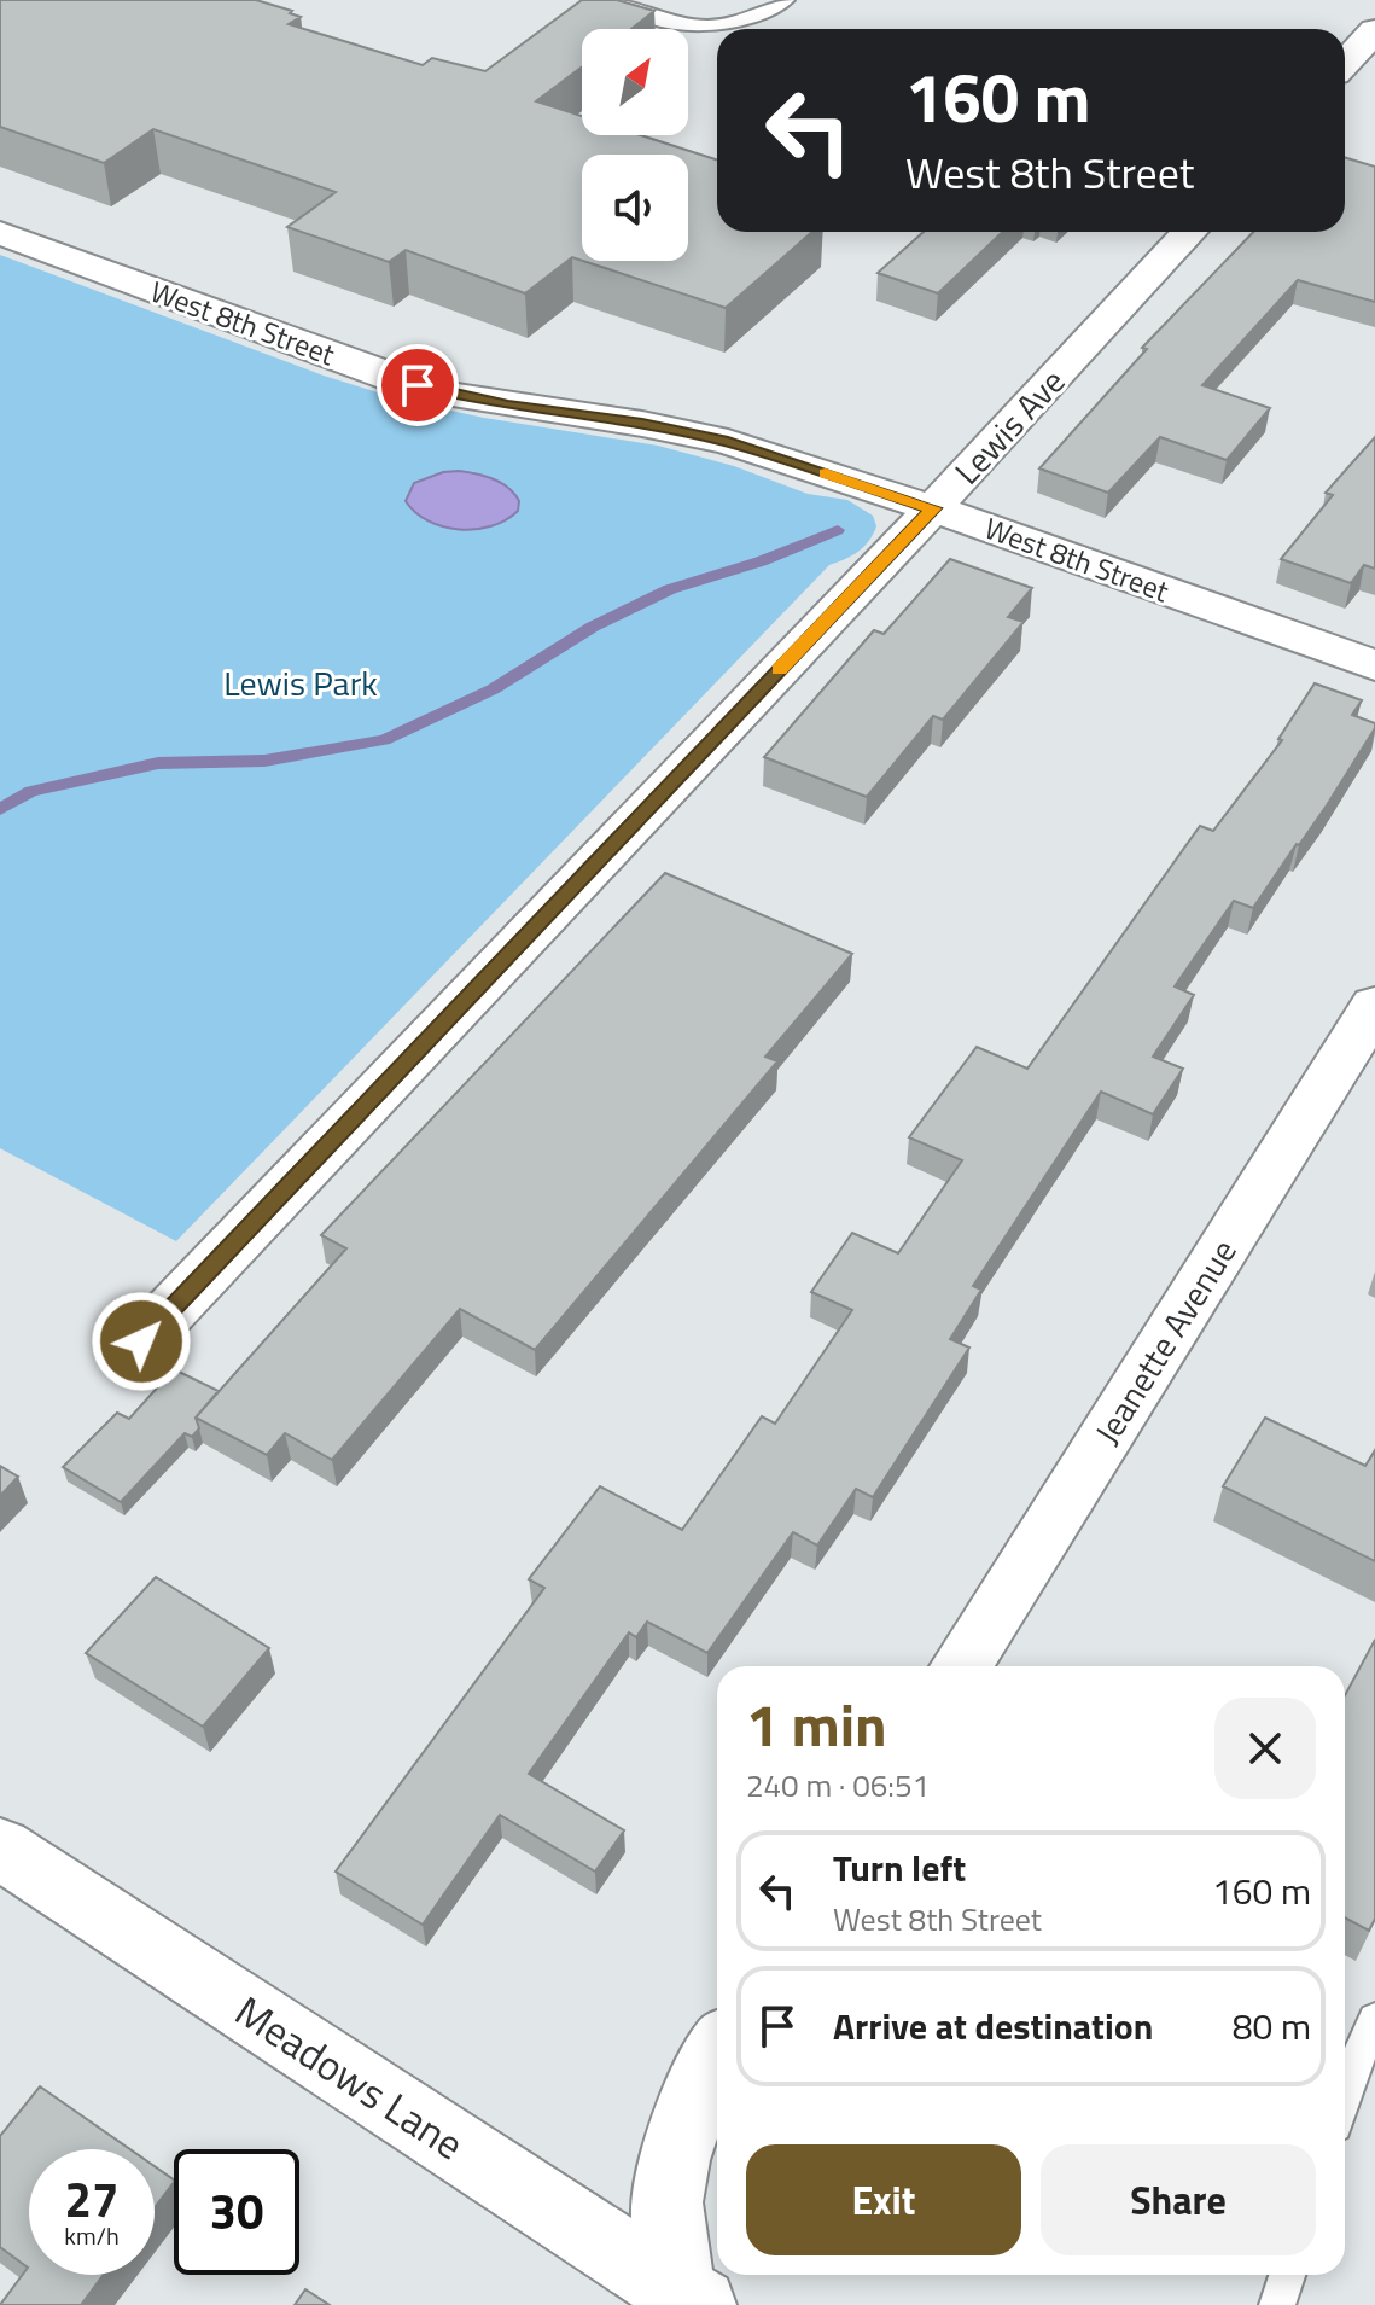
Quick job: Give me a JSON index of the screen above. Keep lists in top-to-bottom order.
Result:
{
  "streets": {
    "street": [
      "West 8th Street",
      "Lewis Ave",
      "Jeanette Avenue",
      "Meadows Lane"
    ]
  },
  "crossings": [
    ["West 8th Street", "Lewis Ave"]
  ],
  "parks": ["Lewis Park"],
  "north": "top right",
  "page": {
    "turn": ["160 m", "West 8th Street"],
    "heading": ["1 min", "240 m · 06:51"],
    "list": [
      {
        "name": "Turn left",
        "note": "West 8th Street",
        "value": "160 m"
      },
      {
        "name": "Arrive at destination",
        "value": "80 m"
      }
    ],
    "buttons": ["Exit", "Share"],
    "speed": "27 km/h",
    "limit": "30"
  }
}
